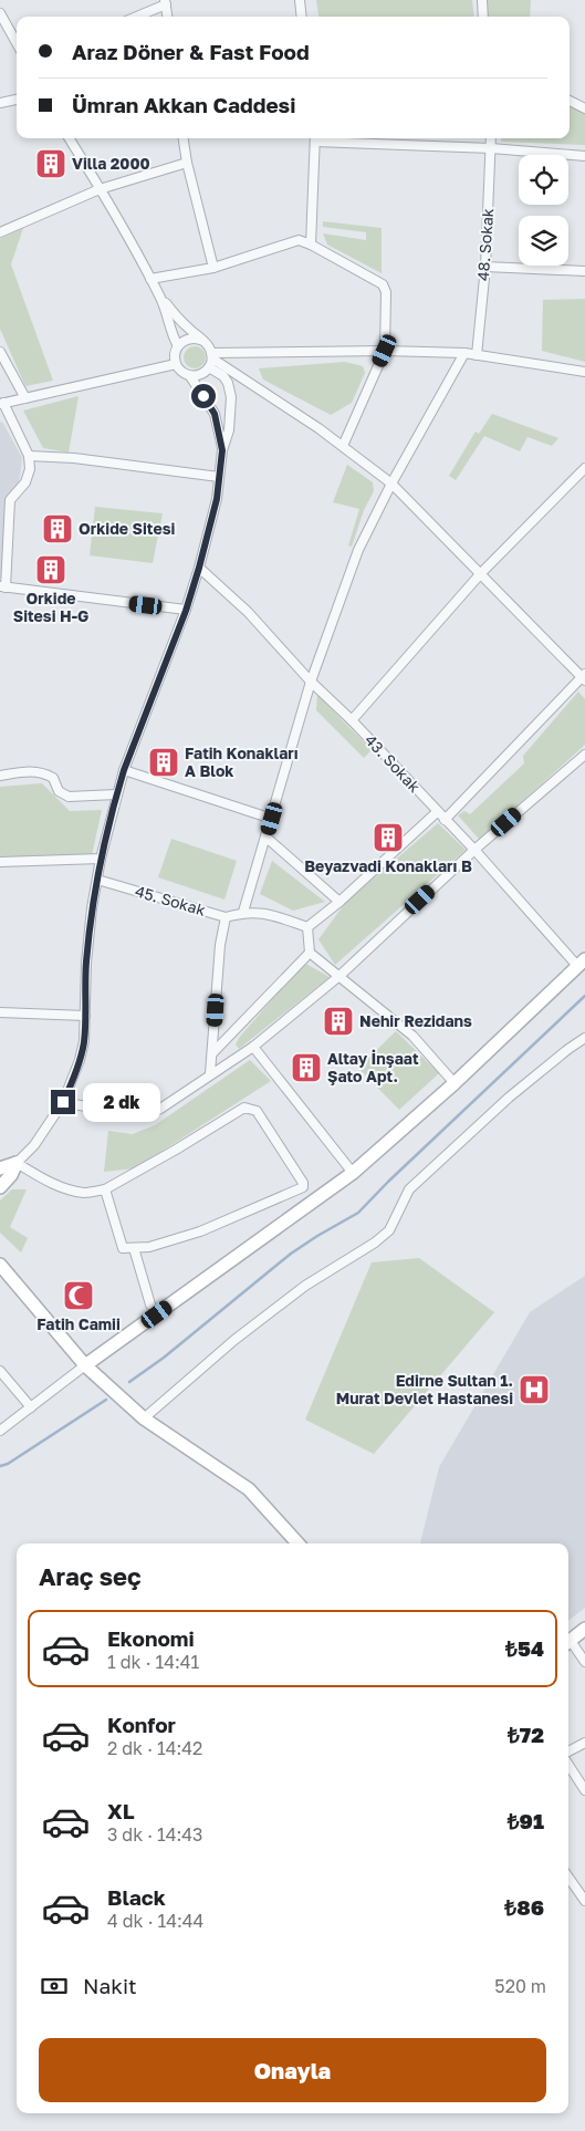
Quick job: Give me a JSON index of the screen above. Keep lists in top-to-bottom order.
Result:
{
  "streets": {
    "street": ["48. Sokak", "43. Sokak", "45. Sokak"]
  },
  "places": {
    "building": [
      "Villa 2000",
      "Orkide Sitesi",
      "Orkide Sitesi H-G",
      "Fatih Konakları A Blok",
      "Beyazvadi Konakları B",
      "Nehir Rezidans",
      "Altay İnşaat Şato Apt."
    ],
    "mosque": ["Fatih Camii"],
    "hospital": ["Edirne Sultan 1. Murat Devlet Hastanesi"]
  },
  "page": {
    "banner": ["Araz Döner & Fast Food", "Ümran Akkan Caddesi"],
    "bubble": "2 dk",
    "heading": "Araç seç",
    "list": [
      {
        "name": "Ekonomi",
        "note": "1 dk · 14:41",
        "value": "₺54"
      },
      {
        "name": "Konfor",
        "note": "2 dk · 14:42",
        "value": "₺72"
      },
      {
        "name": "XL",
        "note": "3 dk · 14:43",
        "value": "₺91"
      },
      {
        "name": "Black",
        "note": "4 dk · 14:44",
        "value": "₺86"
      }
    ],
    "pay": ["Nakit", "520 m"],
    "buttons": "Onayla"
  }
}
